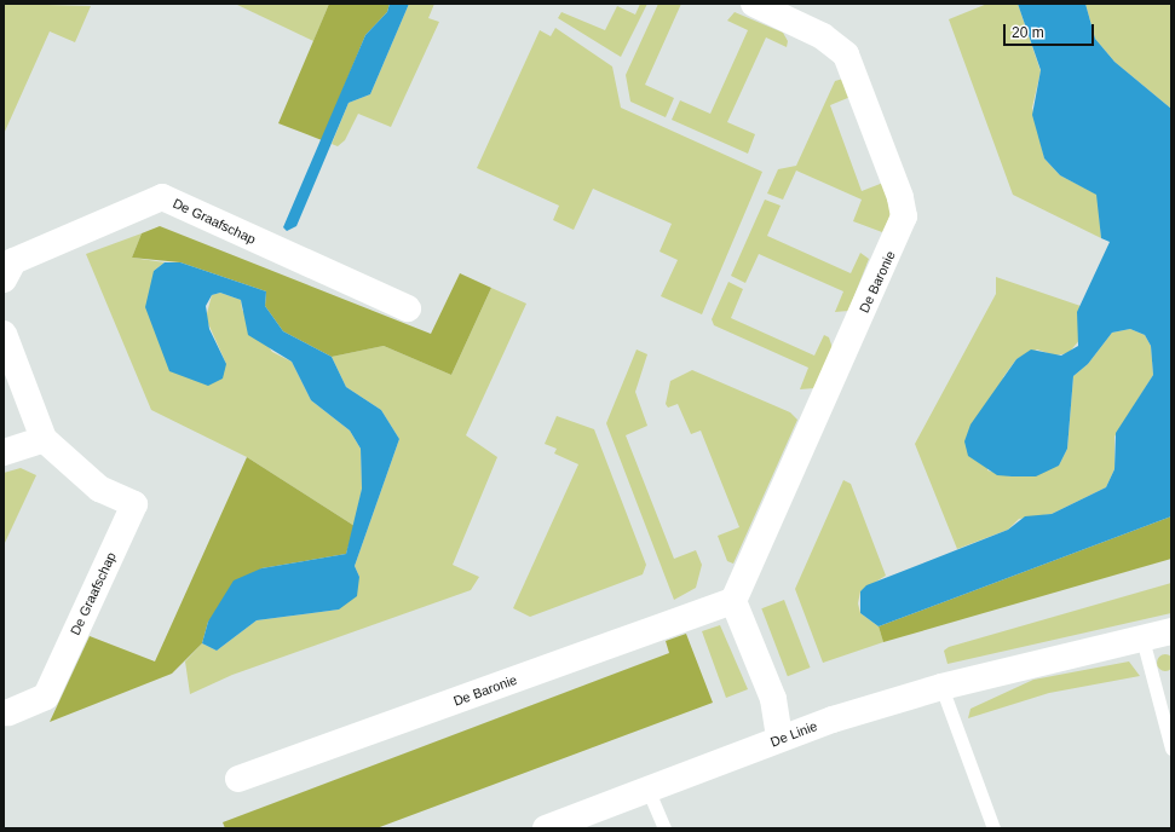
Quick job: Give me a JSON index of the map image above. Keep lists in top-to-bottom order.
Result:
{
  "streets": {
    "street": ["De Graafschap", "De Baronie", "De Linie"]
  },
  "scale_bar": "20 m"
}
